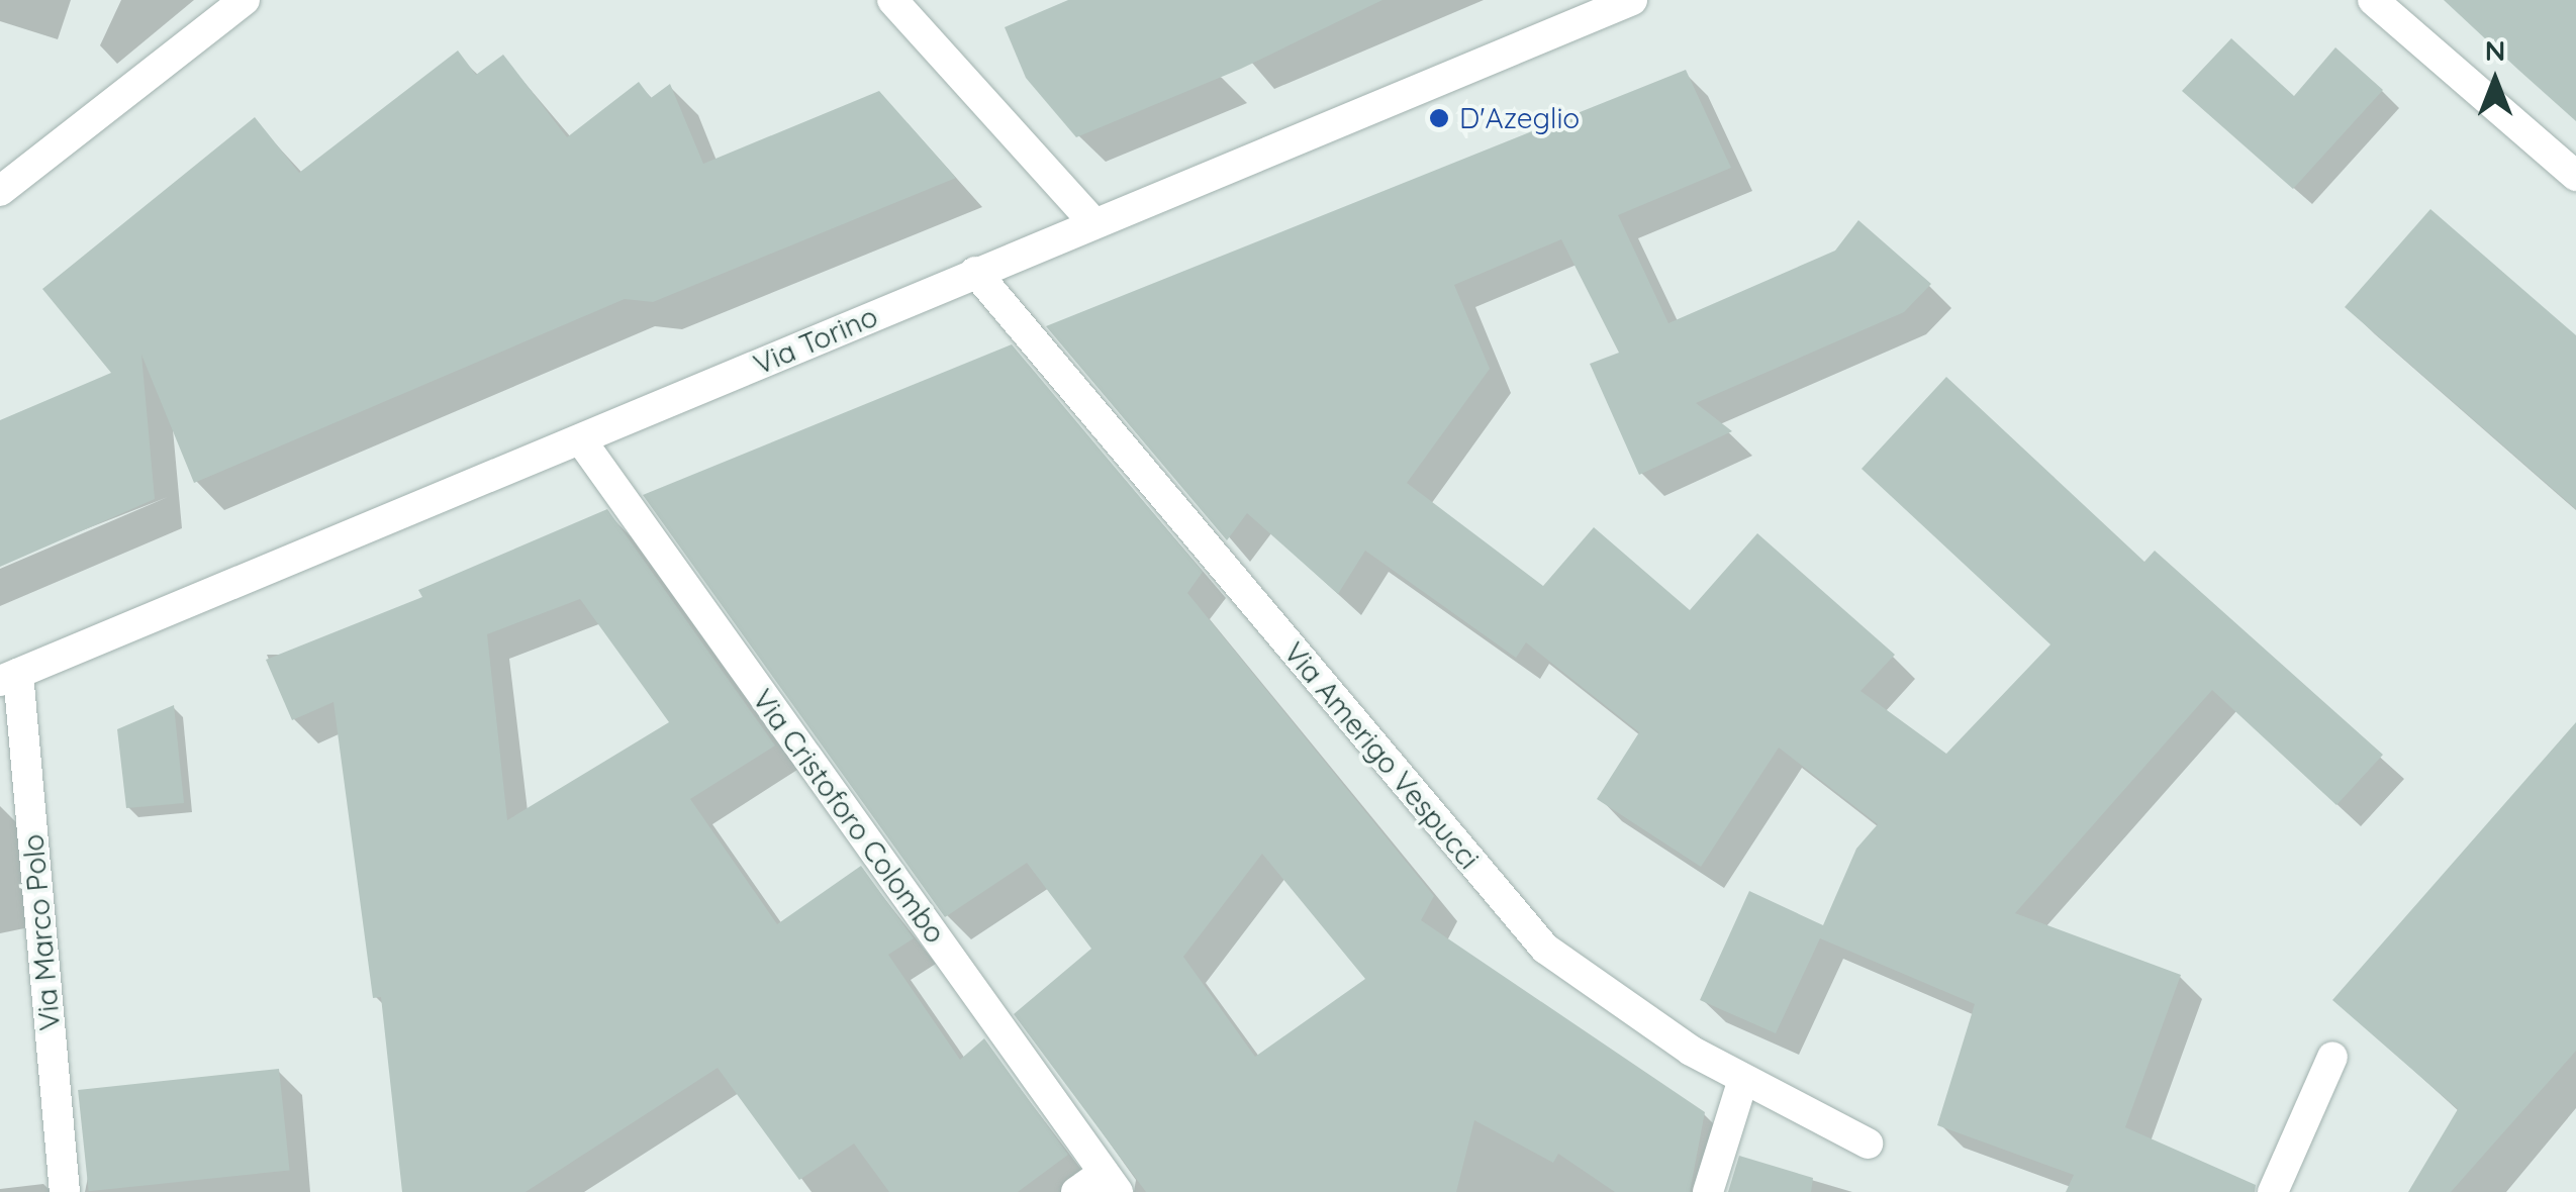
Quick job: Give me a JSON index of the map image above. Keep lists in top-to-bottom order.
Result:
{
  "streets": {
    "street": [
      "Via Torino",
      "Via Amerigo Vespucci",
      "Via Cristoforo Colombo",
      "Via Marco Polo"
    ]
  },
  "crossings": [
    ["Via Torino", "Via Amerigo Vespucci"],
    ["Via Torino", "Via Cristoforo Colombo"],
    ["Via Torino", "Via Marco Polo"]
  ],
  "places": ["D'Azeglio"],
  "north": "top"
}
